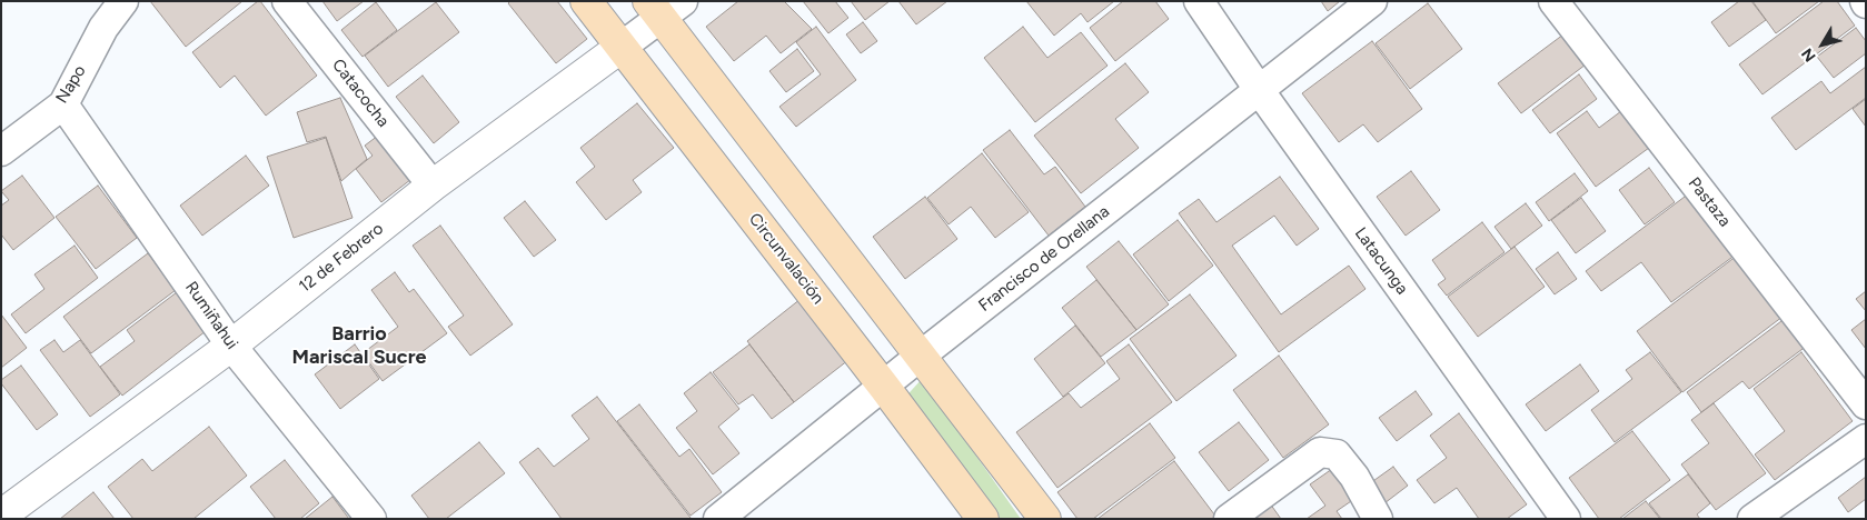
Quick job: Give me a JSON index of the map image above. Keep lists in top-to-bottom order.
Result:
{
  "streets": {
    "main road": ["Circunvalación"],
    "street": [
      "Napo",
      "Catacocha",
      "Pastaza",
      "12 de Febrero",
      "Francisco de Orellana",
      "Latacunga",
      "Rumiñahui"
    ]
  },
  "crossings": [
    ["Napo", "Rumiñahui"],
    ["Catacocha", "12 de Febrero"],
    ["12 de Febrero", "Circunvalación"],
    ["12 de Febrero", "Rumiñahui"],
    ["Circunvalación", "Francisco de Orellana"],
    ["Francisco de Orellana", "Latacunga"]
  ],
  "districts": ["Barrio Mariscal Sucre"],
  "north": "bottom left"
}
